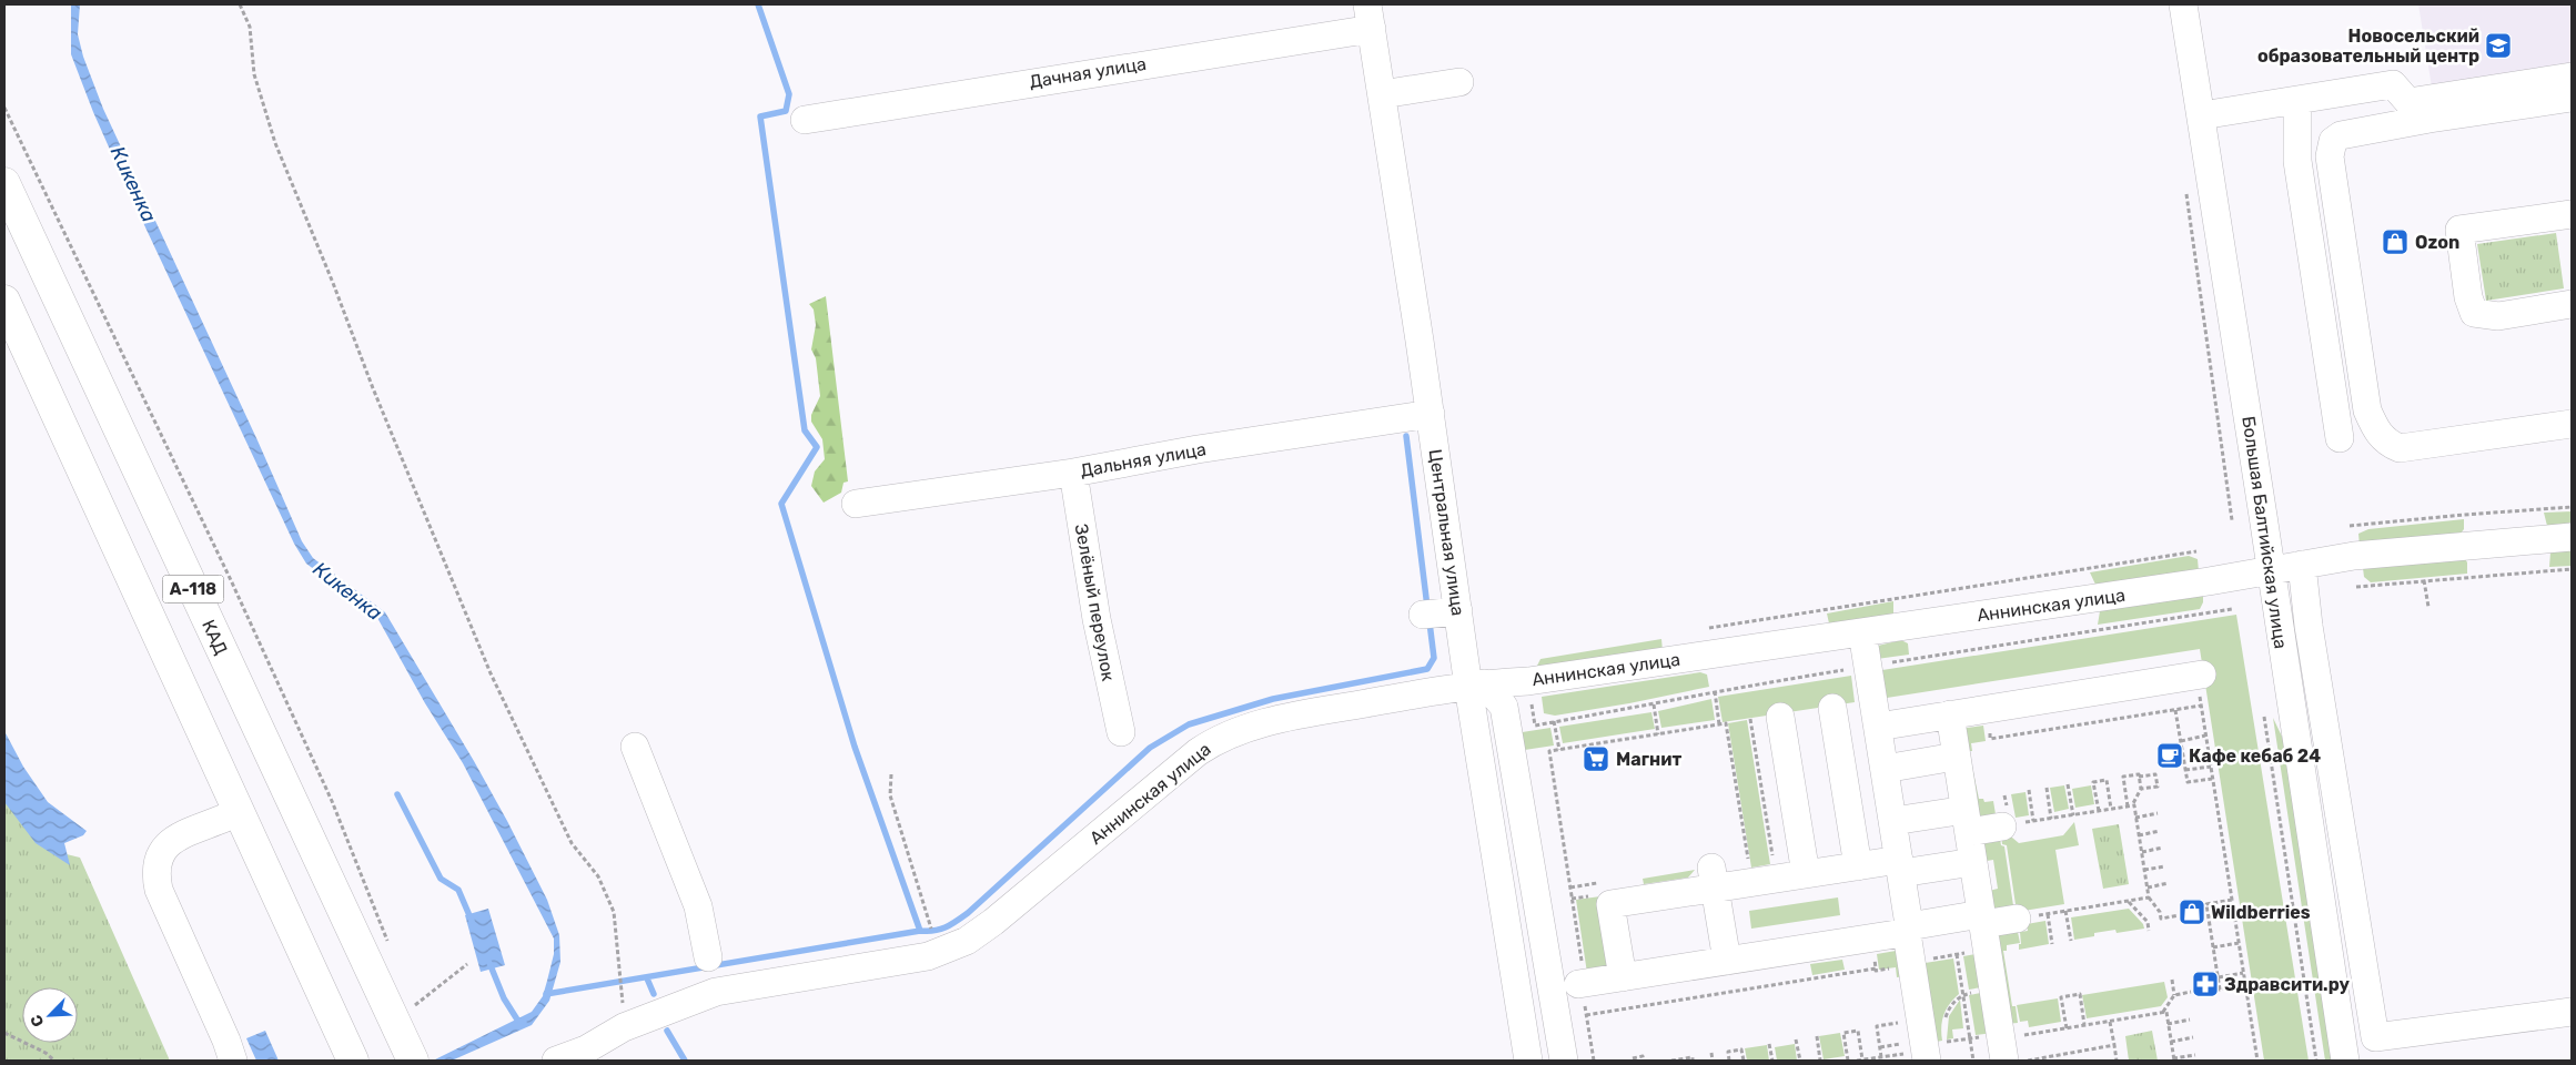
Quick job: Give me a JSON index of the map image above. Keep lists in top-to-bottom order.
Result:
{
  "streets": {
    "highway": ["А-118", "КАД"],
    "street": [
      "Дачная улица",
      "Дальняя улица",
      "Центральная улица",
      "Большая Балтийская улица",
      "Зелёный переулок",
      "Аннинская улица"
    ]
  },
  "crossings": [
    ["Дачная улица", "Центральная улица"],
    ["Дальняя улица", "Центральная улица"],
    ["Дальняя улица", "Зелёный переулок"],
    ["Центральная улица", "Аннинская улица"],
    ["Большая Балтийская улица", "Аннинская улица"]
  ],
  "water": ["Кикенка"],
  "places": {
    "school or university": ["Новосельский образовательный центр"],
    "shop": ["Ozon", "Wildberries"],
    "cafe": ["Кафе кебаб 24"],
    "supermarket": ["Магнит"],
    "pharmacy": ["Здравсити.ру"]
  },
  "north": "bottom left"
}
